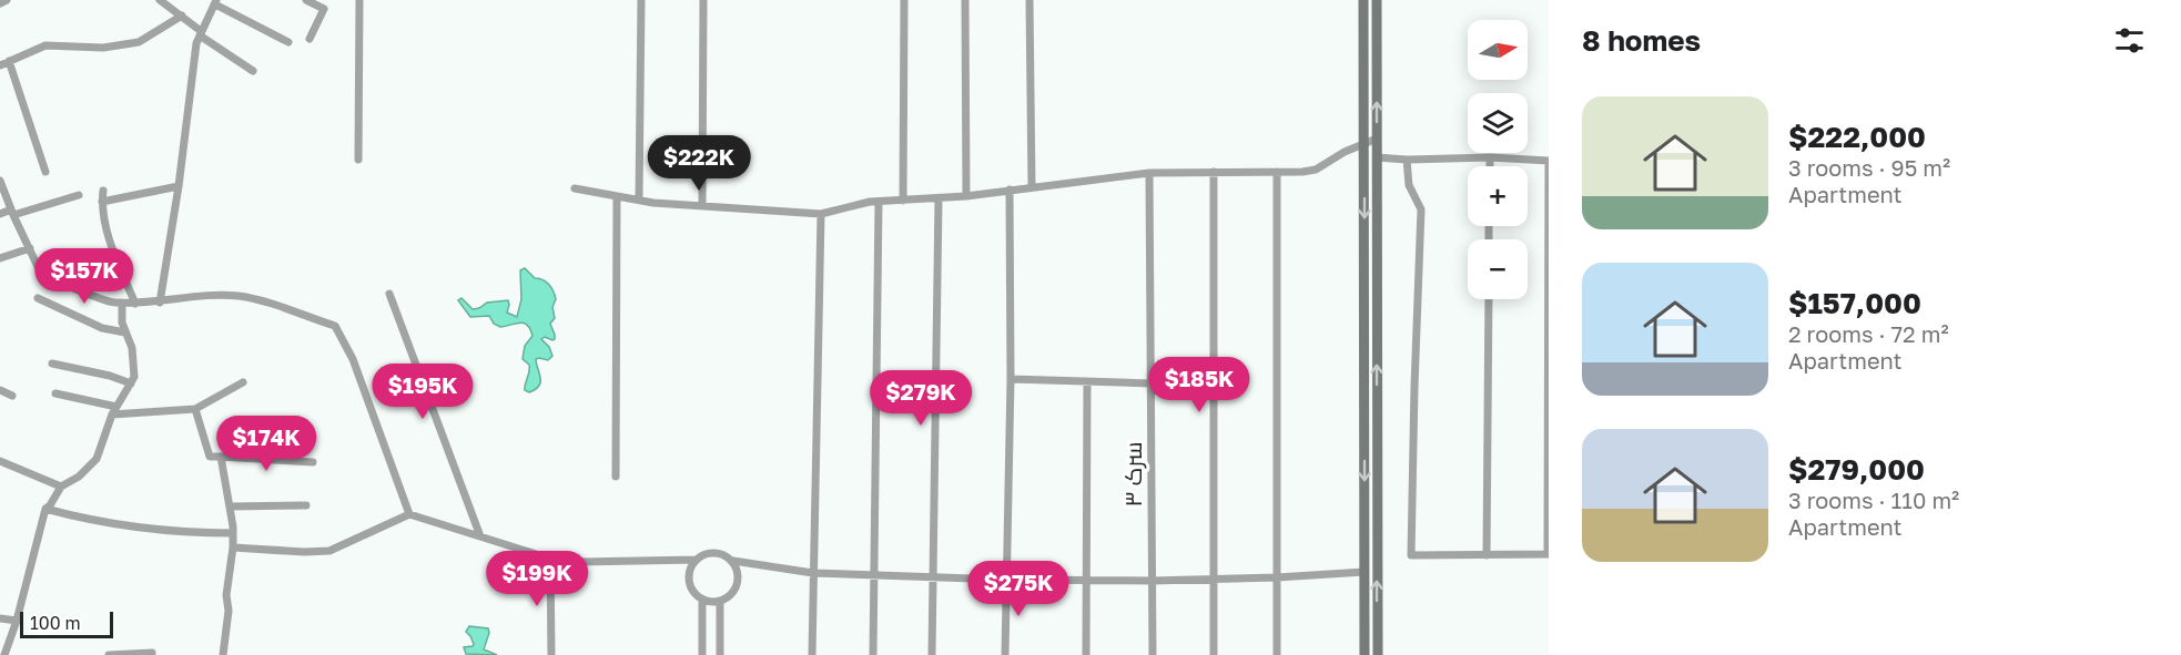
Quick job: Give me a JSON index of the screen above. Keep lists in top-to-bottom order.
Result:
{
  "streets": {
    "street": ["سرک ۳"]
  },
  "scale_bar": "100 m",
  "north": "right",
  "page": {
    "heading": "8 homes",
    "map_buttons": ["+", "−"],
    "list": [
      {
        "name": "$222,000",
        "note": "3 rooms · 95 m² · Apartment"
      },
      {
        "name": "$157,000",
        "note": "2 rooms · 72 m² · Apartment"
      },
      {
        "name": "$279,000",
        "note": "3 rooms · 110 m² · Apartment"
      }
    ],
    "price": [
      "$222K",
      "$157K",
      "$185K",
      "$195K",
      "$279K",
      "$174K",
      "$199K",
      "$275K"
    ],
    "scale": "100 m"
  }
}
